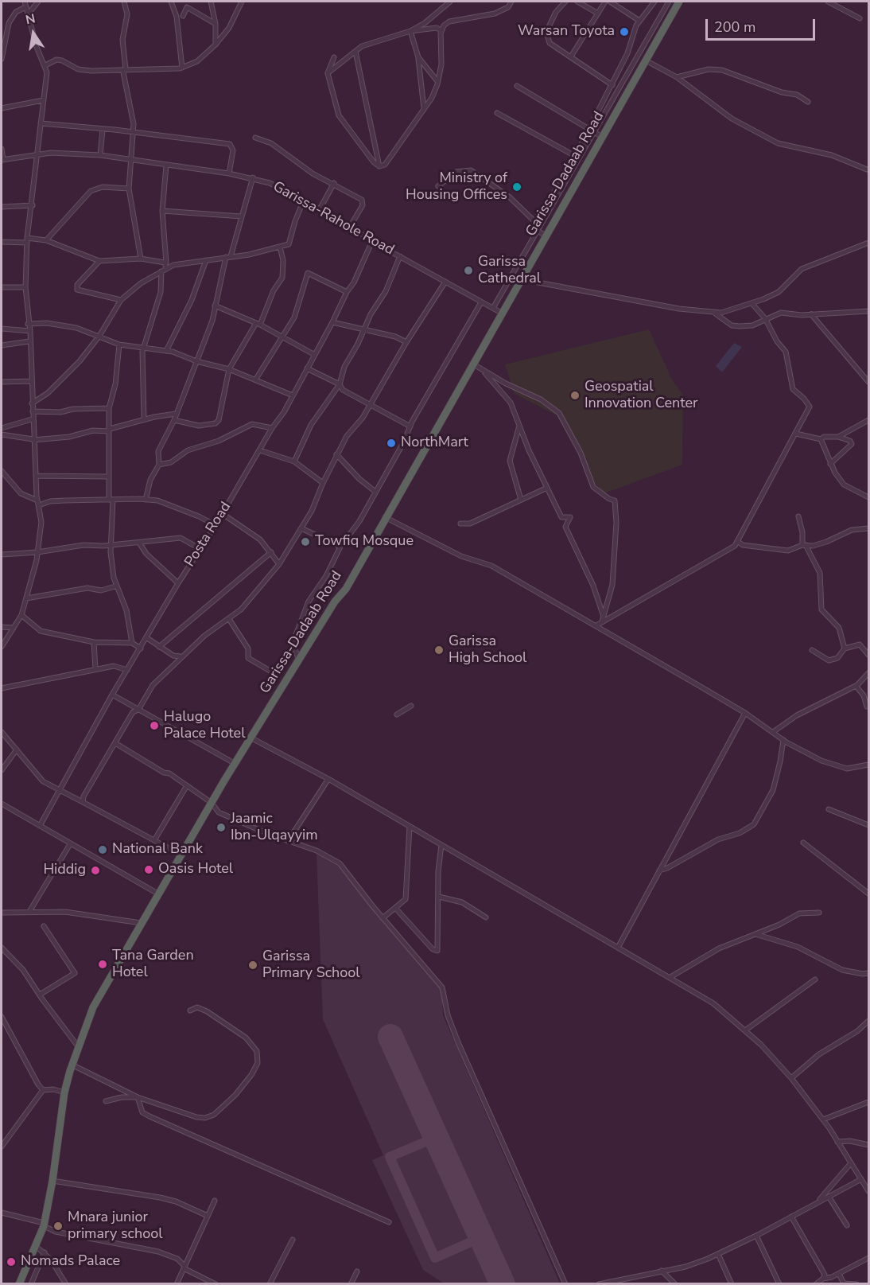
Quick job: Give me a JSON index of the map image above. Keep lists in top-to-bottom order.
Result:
{
  "streets": {
    "highway": ["Garissa-Dadaab Road"],
    "street": ["Garissa-Rahole Road", "Posta Road"]
  },
  "crossings": [
    ["Garissa-Dadaab Road", "Garissa-Rahole Road"],
    ["Garissa-Rahole Road", "Posta Road"]
  ],
  "places": [
    "Warsan Toyota",
    "Ministry of Housing Offices",
    "Garissa Cathedral",
    "Geospatial Innovation Center",
    "NorthMart",
    "Towfiq Mosque",
    "Garissa High School",
    "Halugo Palace Hotel",
    "Jaamic Ibn-Ulqayyim",
    "National Bank",
    "Oasis Hotel",
    "Hiddig",
    "Tana Garden Hotel",
    "Garissa Primary School",
    "Mnara junior primary school",
    "Nomads Palace"
  ],
  "scale_bar": "200 m",
  "north": "top"
}
